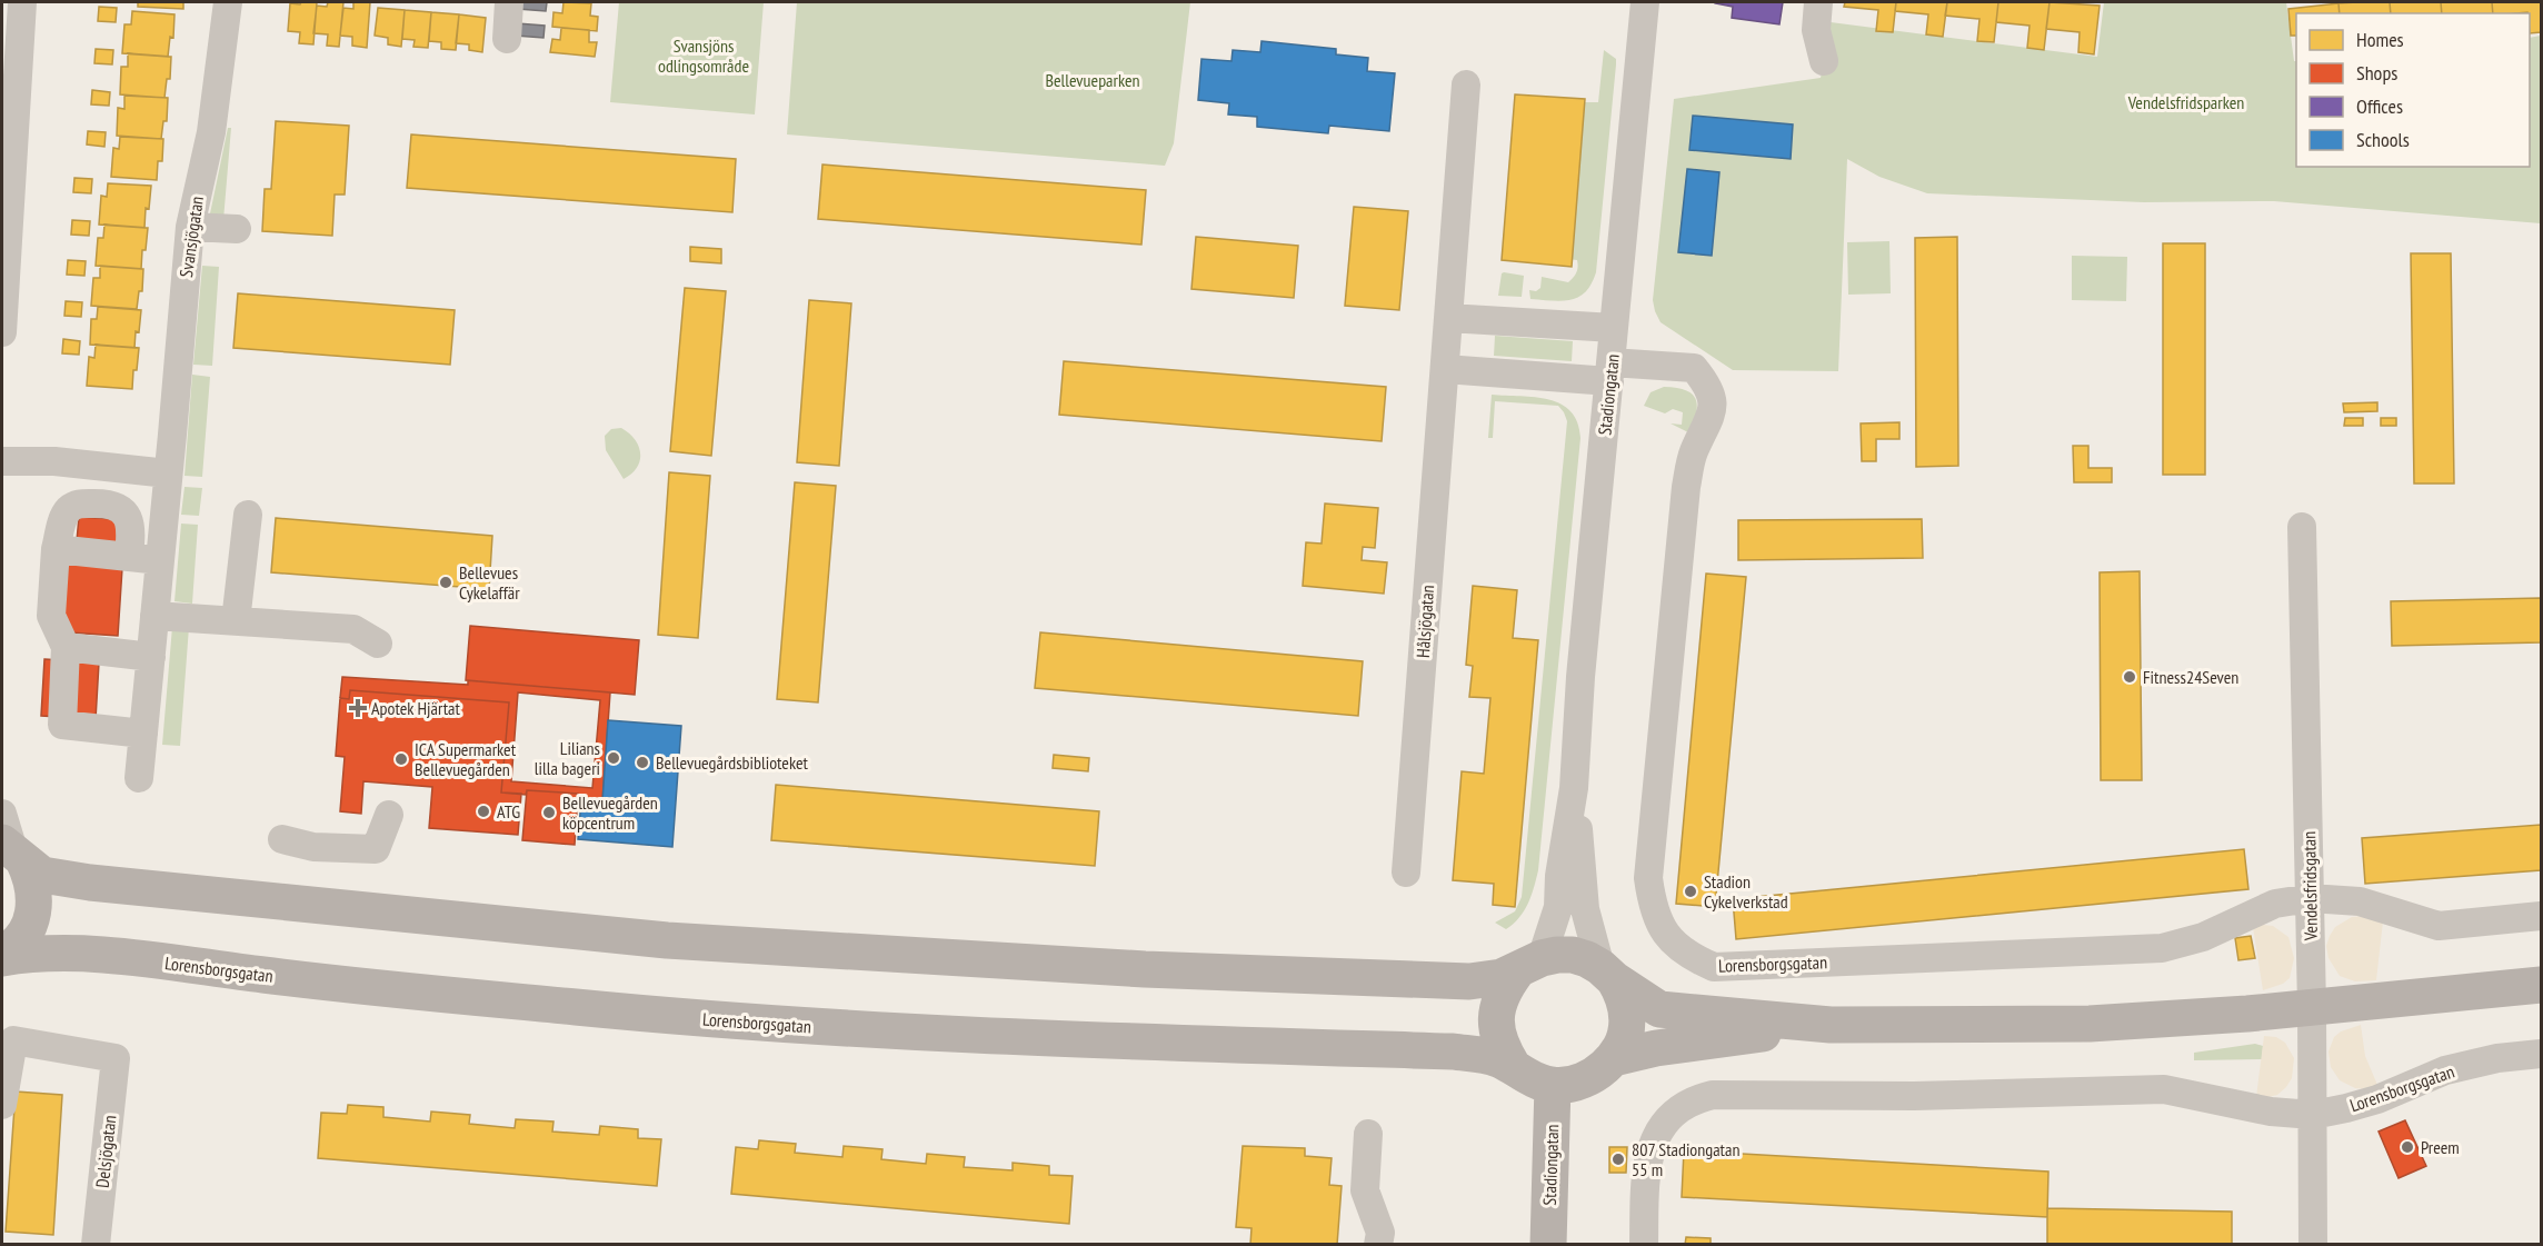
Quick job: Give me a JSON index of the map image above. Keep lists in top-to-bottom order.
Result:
{
  "streets": {
    "main road": ["Stadiongatan", "Lorensborgsgatan"],
    "street": [
      "Svansjögatan",
      "Hålsjögatan",
      "Vendelsfridsgatan",
      "Delsjögatan"
    ]
  },
  "crossings": [
    ["Stadiongatan", "Lorensborgsgatan"],
    ["Vendelsfridsgatan", "Lorensborgsgatan"]
  ],
  "parks": ["Svansjöns odlingsområde", "Bellevueparken", "Vendelsfridsparken"],
  "places": {
    "other": [
      "Bellevues Cykelaffär",
      "Fitness24Seven",
      "Lilians lilla bageri",
      "ICA Supermarket Bellevuegården",
      "Bellevuegårdsbiblioteket",
      "ATG",
      "Bellevuegården köpcentrum",
      "Stadion Cykelverkstad",
      "Preem",
      "807 Stadiongatan 55 m"
    ],
    "health": ["Apotek Hjärtat"]
  },
  "legend": [
    "Homes",
    "Shops",
    "Offices",
    "Schools"
  ]
}
